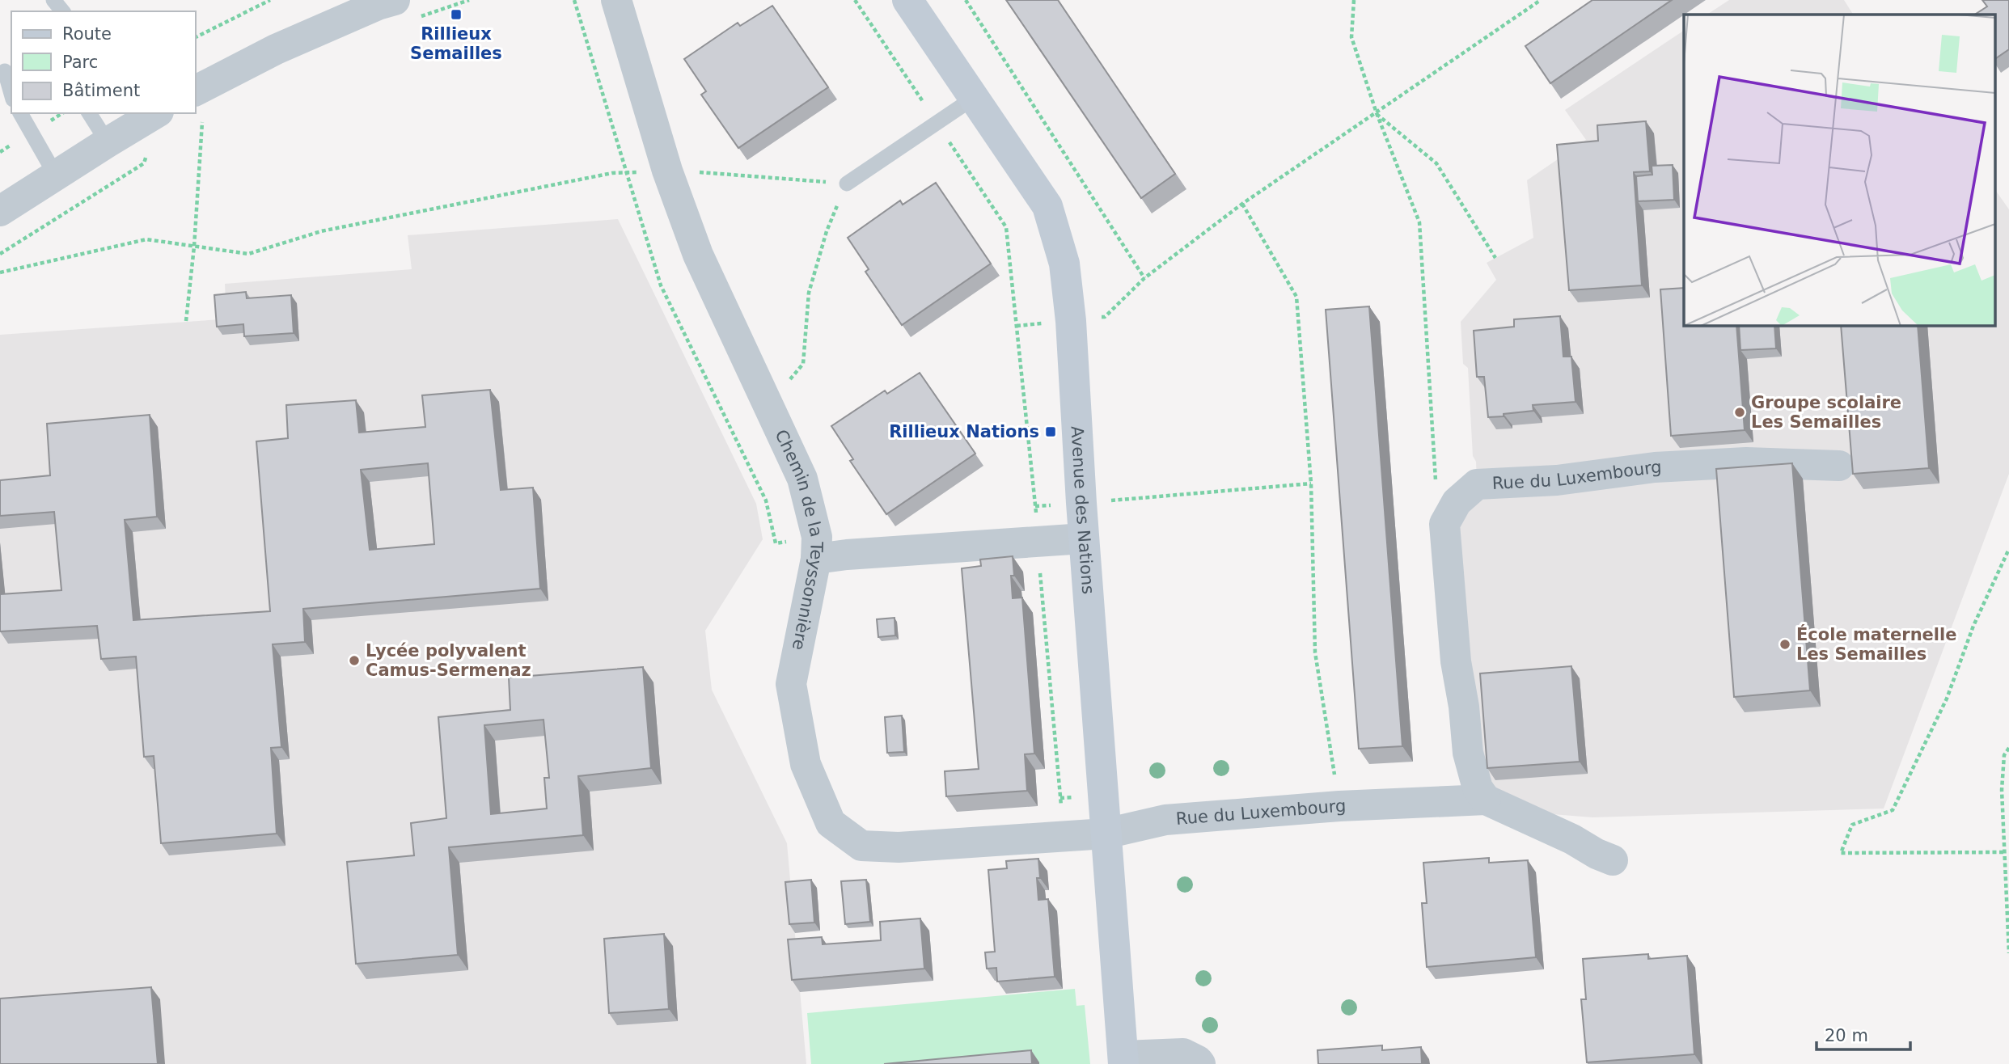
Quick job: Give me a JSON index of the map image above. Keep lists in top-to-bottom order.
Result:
{
  "streets": {
    "street": ["Rue du Luxembourg", "Avenue des Nations", "Chemin de la Teyssonnière"]
  },
  "crossings": [
    ["Rue du Luxembourg", "Avenue des Nations"],
    ["Rue du Luxembourg", "Chemin de la Teyssonnière"],
    ["Avenue des Nations", "Chemin de la Teyssonnière"]
  ],
  "places": {
    "transit": ["Rillieux Semailles", "Rillieux Nations"],
    "other": ["Groupe scolaire Les Semailles", "École maternelle Les Semailles", "Lycée polyvalent Camus-Sermenaz"]
  },
  "legend": ["Route", "Parc", "Bâtiment"],
  "scale_bar": "20 m"
}
